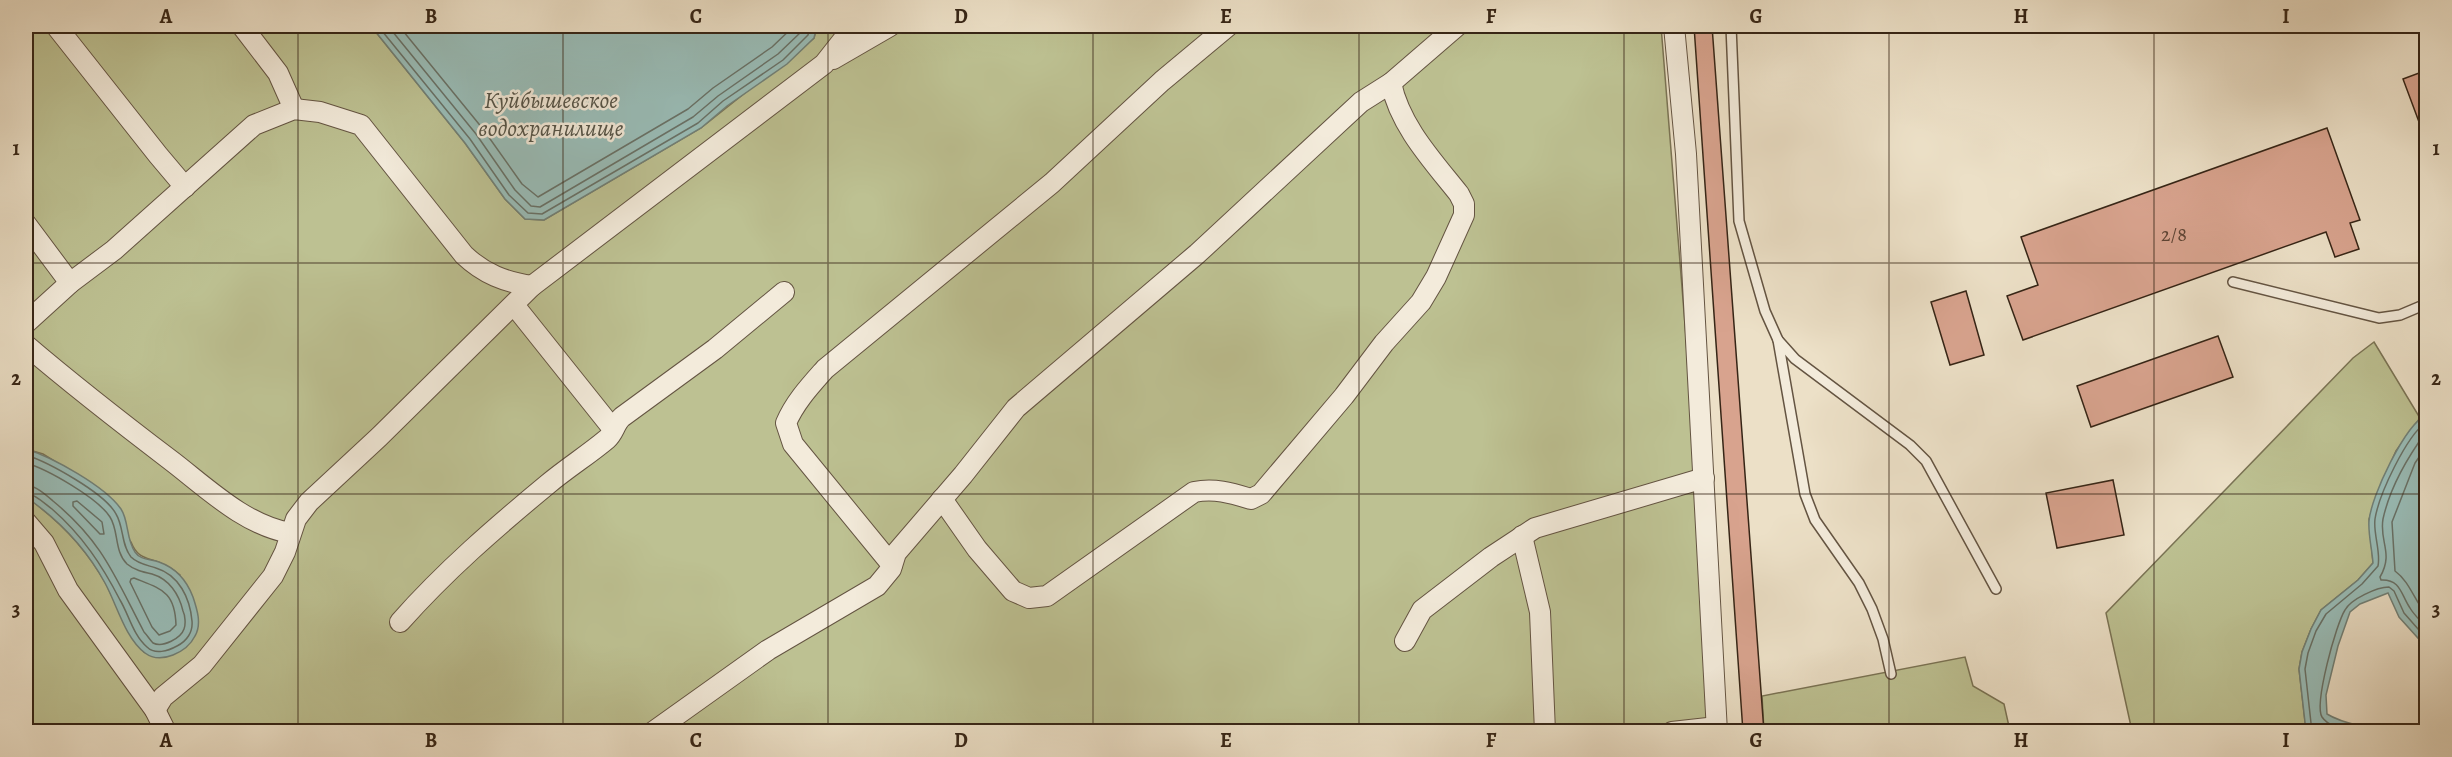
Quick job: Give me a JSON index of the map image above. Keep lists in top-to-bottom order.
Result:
{
  "water": ["Куйбышевское водохранилище"],
  "house_numbers": ["2/8"],
  "grid": {
    "columns": [
      "A",
      "B",
      "C",
      "D",
      "E",
      "F",
      "G",
      "H",
      "I"
    ],
    "rows": ["1", "2", "3"]
  }
}
